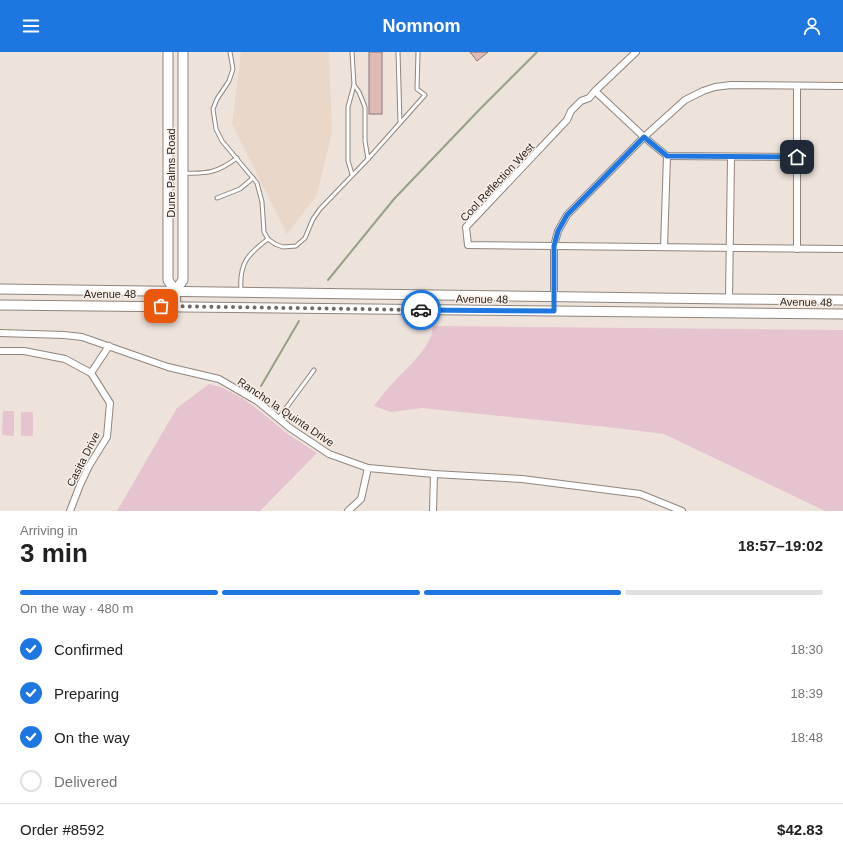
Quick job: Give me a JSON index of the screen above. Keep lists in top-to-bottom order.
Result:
{
  "streets": {
    "main road": ["Dune Palms Road", "Avenue 48"],
    "street": ["Cool Reflection West", "Rancho la Quinta Drive", "Casita Drive"]
  },
  "crossings": [
    ["Dune Palms Road", "Avenue 48"]
  ],
  "page": {
    "header": "Nomnom",
    "heading": ["3 min", "Arriving in", "18:57–19:02"],
    "panel": ["Order #8592", "$42.83"],
    "bar": "On the way · 480 m",
    "list": [
      ["Confirmed", "18:30"],
      ["Preparing", "18:39"],
      ["On the way", "18:48"],
      "Delivered"
    ]
  }
}
